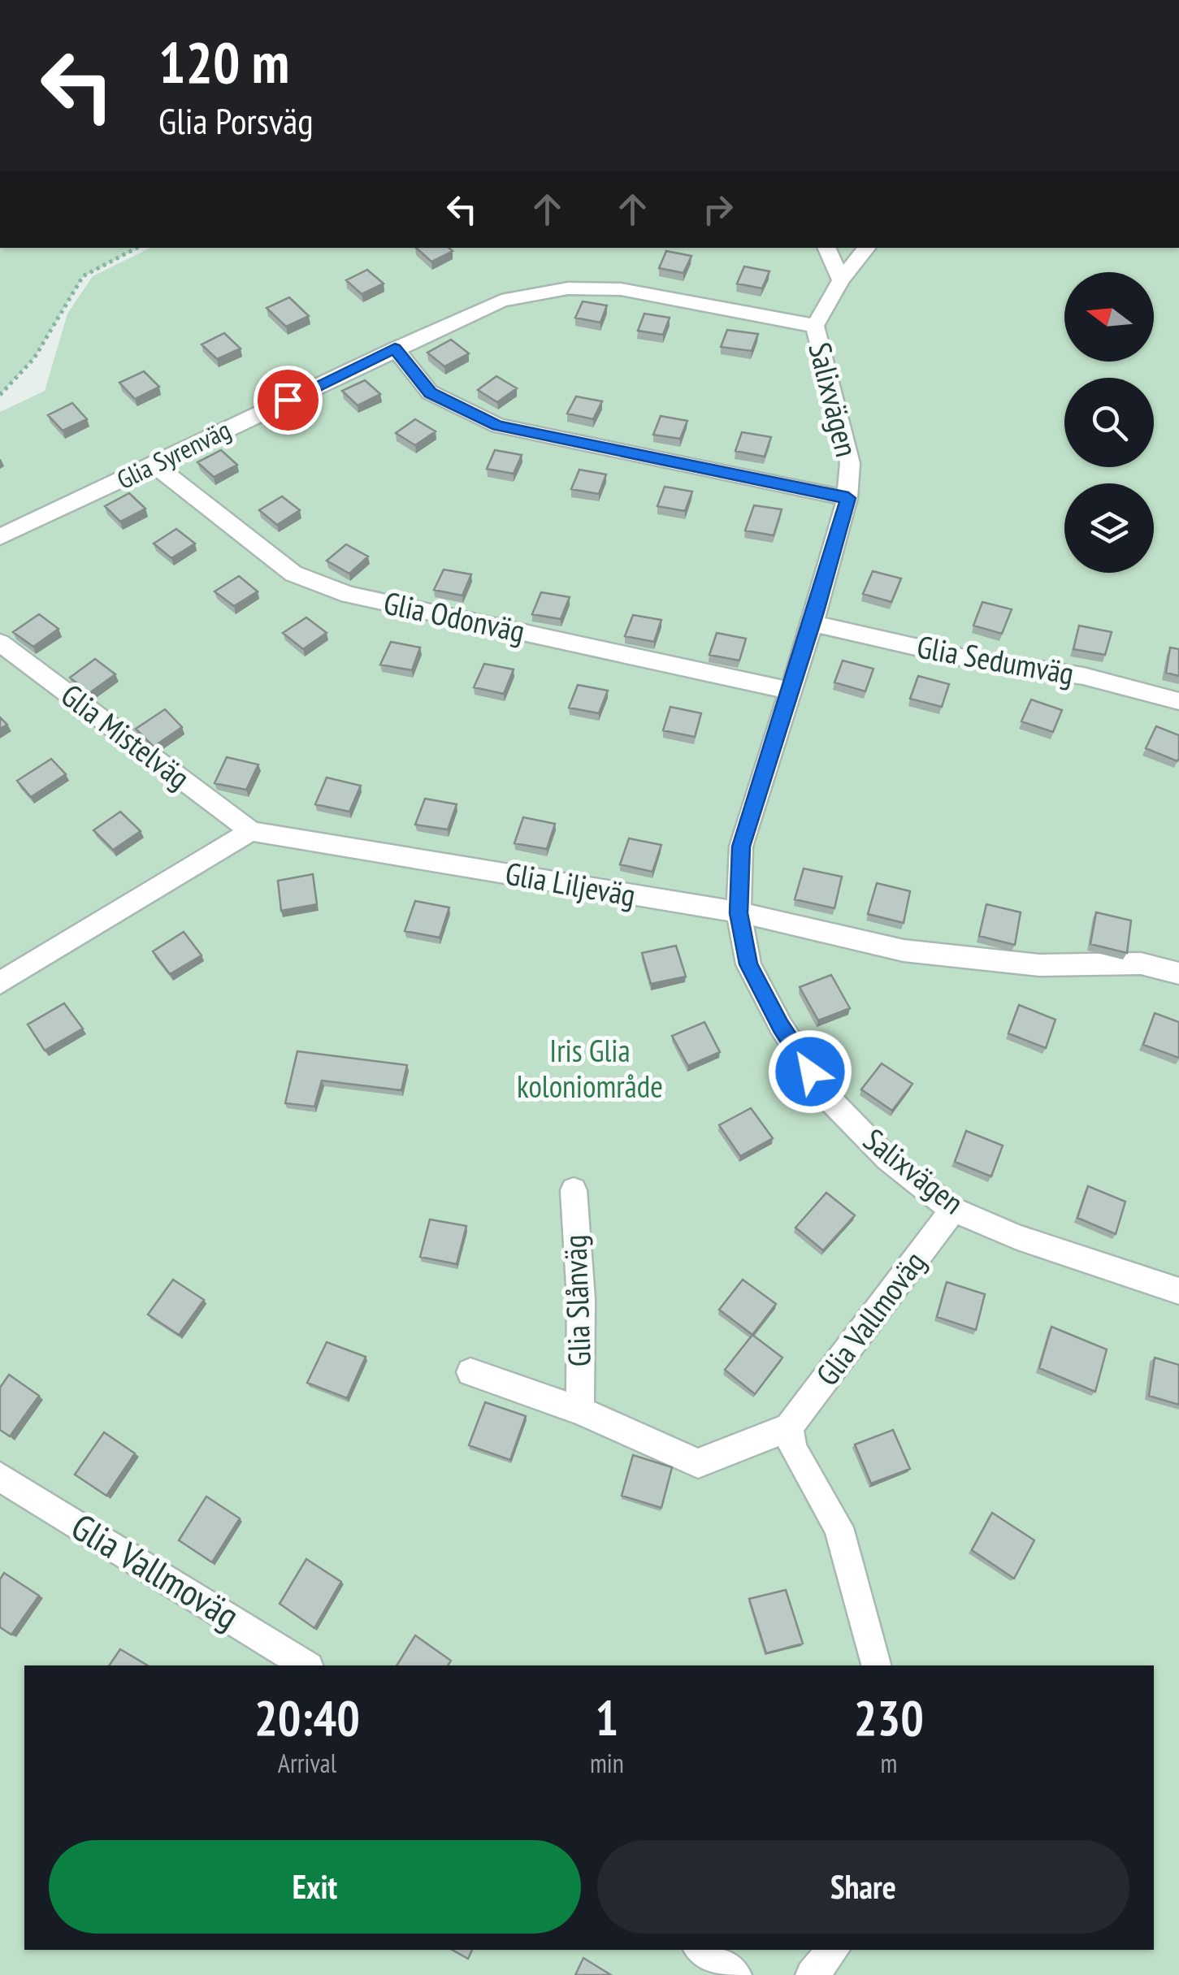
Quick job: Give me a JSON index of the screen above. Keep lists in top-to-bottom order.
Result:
{
  "streets": {
    "street": [
      "Salixvägen",
      "Glia Syrenväg",
      "Glia Odonväg",
      "Glia Sedumväg",
      "Glia Mistelväg",
      "Glia Liljeväg",
      "Glia Slånväg",
      "Glia Vallmoväg"
    ]
  },
  "crossings": [
    ["Salixvägen", "Glia Syrenväg"],
    ["Salixvägen", "Glia Odonväg"],
    ["Salixvägen", "Glia Sedumväg"],
    ["Salixvägen", "Glia Liljeväg"],
    ["Salixvägen", "Glia Vallmoväg"],
    ["Glia Syrenväg", "Glia Odonväg"],
    ["Glia Mistelväg", "Glia Liljeväg"]
  ],
  "parks": ["Iris Glia koloniområde"],
  "north": "left",
  "page": {
    "turn": ["120 m", "Glia Porsväg"],
    "eta": [
      "20:40",
      "Arrival",
      "1",
      "min",
      "230",
      "m"
    ],
    "buttons": ["Exit", "Share"]
  }
}
